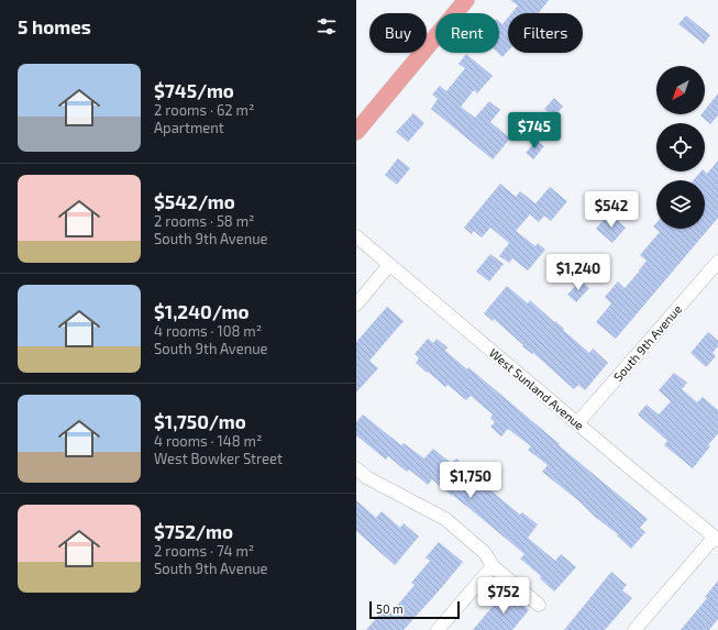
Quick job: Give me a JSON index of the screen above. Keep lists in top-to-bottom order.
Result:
{
  "streets": {
    "street": ["South 9th Avenue", "West Sunland Avenue"]
  },
  "crossings": [
    ["South 9th Avenue", "West Sunland Avenue"]
  ],
  "scale_bar": "50 m",
  "north": "bottom left",
  "page": {
    "heading": "5 homes",
    "chip": ["Buy", "Rent", "Filters"],
    "list": [
      {
        "name": "$745/mo",
        "note": "2 rooms · 62 m² · Apartment"
      },
      {
        "name": "$542/mo",
        "note": "2 rooms · 58 m² · South 9th Avenue"
      },
      {
        "name": "$1,240/mo",
        "note": "4 rooms · 108 m² · South 9th Avenue"
      },
      {
        "name": "$1,750/mo",
        "note": "4 rooms · 148 m² · West Bowker Street"
      },
      {
        "name": "$752/mo",
        "note": "2 rooms · 74 m² · South 9th Avenue"
      }
    ],
    "price": [
      "$745",
      "$542",
      "$1,240",
      "$1,750",
      "$752"
    ],
    "scale": "50 m"
  }
}
